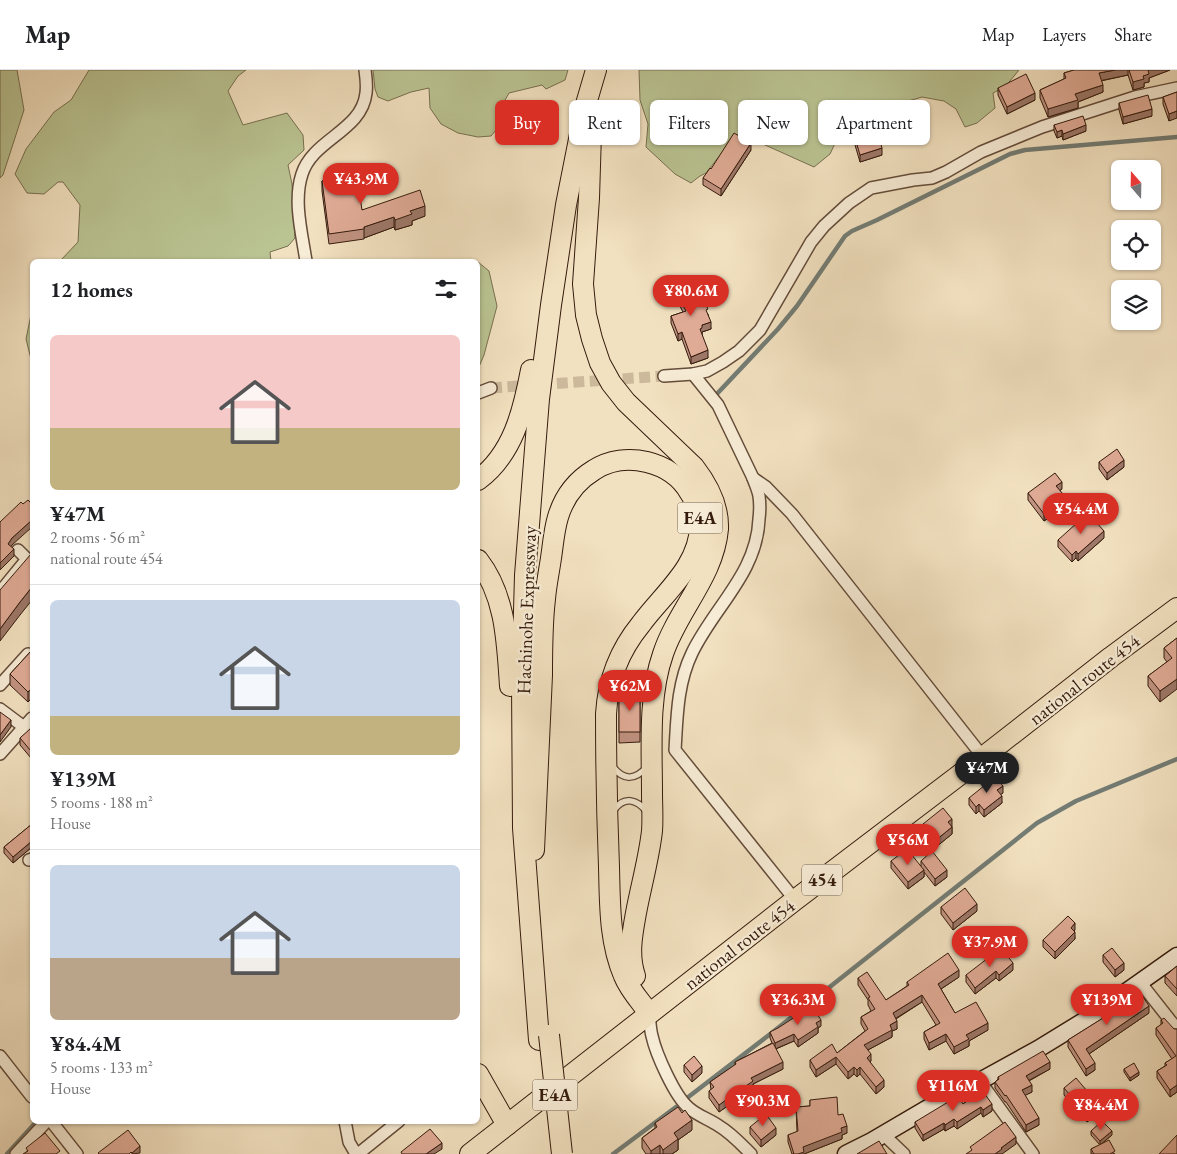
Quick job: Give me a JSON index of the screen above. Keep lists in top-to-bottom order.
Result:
{
  "streets": {
    "highway": [
      "E4A",
      "Hachinohe Expressway",
      "national route 454",
      "454"
    ]
  },
  "crossings": [
    ["E4A", "Hachinohe Expressway"],
    ["E4A", "national route 454"]
  ],
  "north": "top",
  "page": {
    "header": "Map",
    "nav": ["Map", "Layers", "Share"],
    "chip": [
      "Buy",
      "Rent",
      "Filters",
      "New",
      "Apartment"
    ],
    "price": [
      "¥43.9M",
      "¥80.6M",
      "¥54.4M",
      "¥62M",
      "¥47M",
      "¥56M",
      "¥37.9M",
      "¥36.3M",
      "¥139M",
      "¥116M",
      "¥90.3M",
      "¥84.4M"
    ],
    "heading": "12 homes",
    "list": [
      {
        "name": "¥47M",
        "note": "2 rooms · 56 m² · national route 454"
      },
      {
        "name": "¥139M",
        "note": "5 rooms · 188 m² · House"
      },
      {
        "name": "¥84.4M",
        "note": "5 rooms · 133 m² · House"
      }
    ]
  }
}
